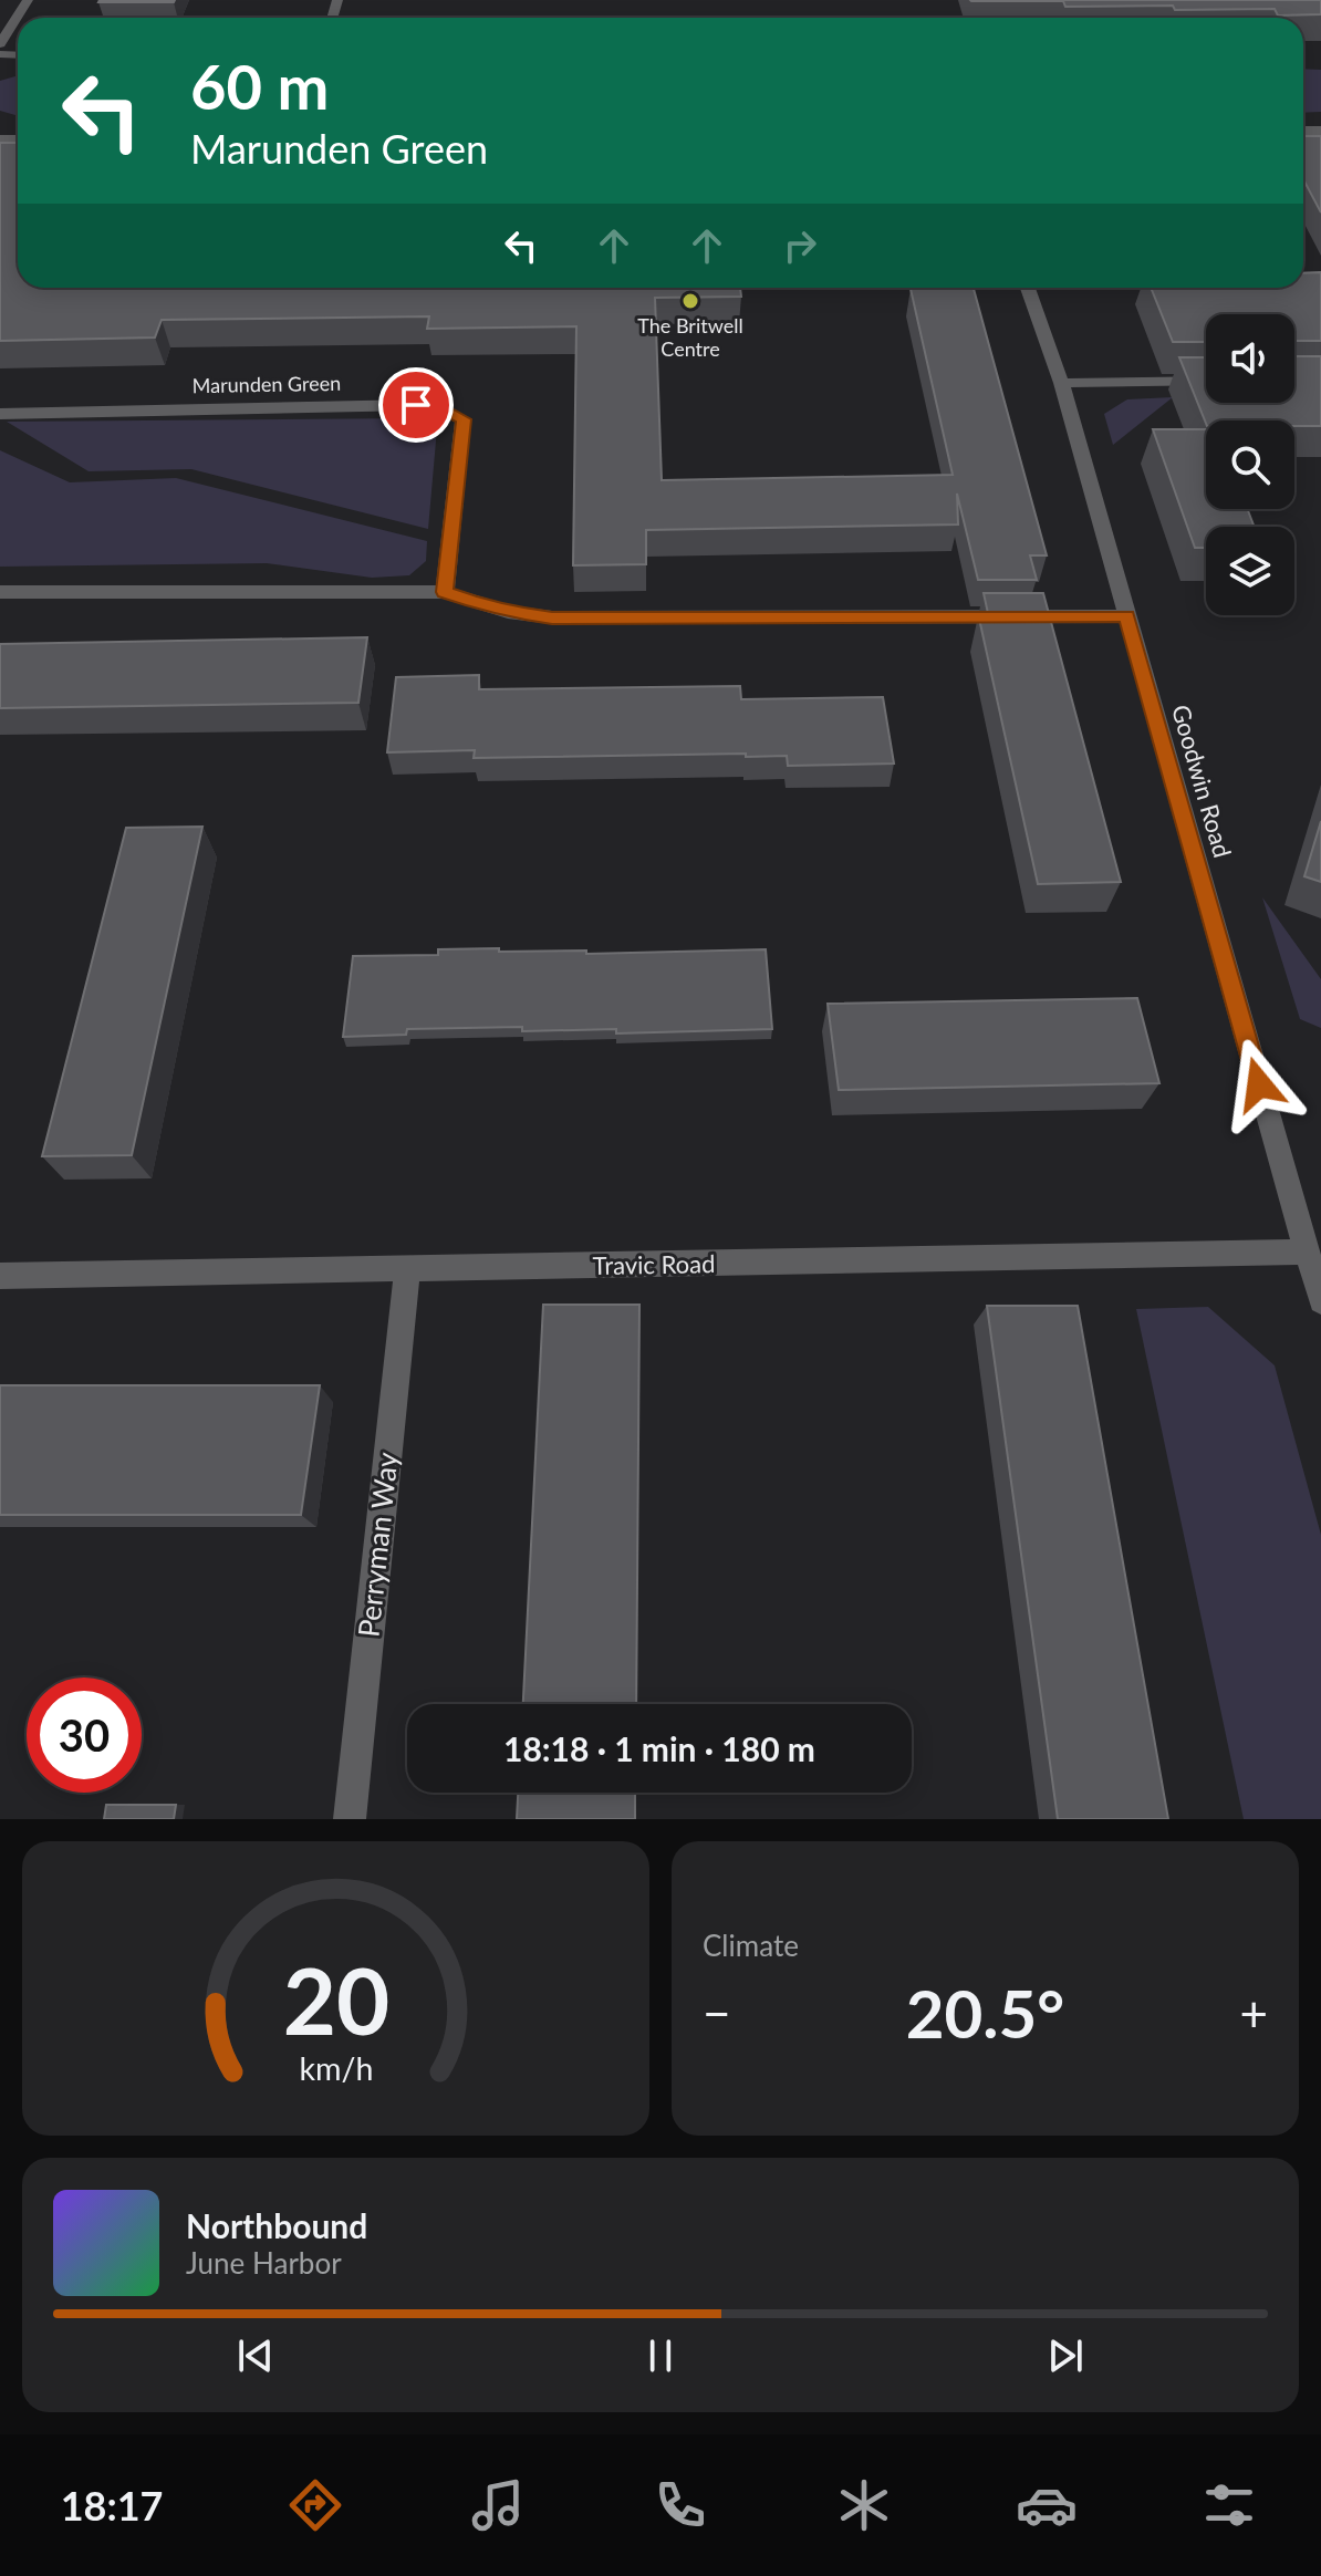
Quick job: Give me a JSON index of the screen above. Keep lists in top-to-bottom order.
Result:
{
  "streets": {
    "street": [
      "Marunden Green",
      "Goodwin Road",
      "Travic Road",
      "Perryman Way"
    ]
  },
  "crossings": [
    ["Goodwin Road", "Travic Road"],
    ["Travic Road", "Perryman Way"]
  ],
  "places": ["The Britwell Centre"],
  "page": {
    "turn": ["60 m", "Marunden Green"],
    "limit": "30",
    "trip": "18:18 · 1 min · 180 m",
    "tile": "Climate",
    "heat": ["−", "20.5°", "+"],
    "song": ["Northbound", "June Harbor"],
    "tabs": "18:17",
    "gauge": ["20", "km/h"]
  }
}
